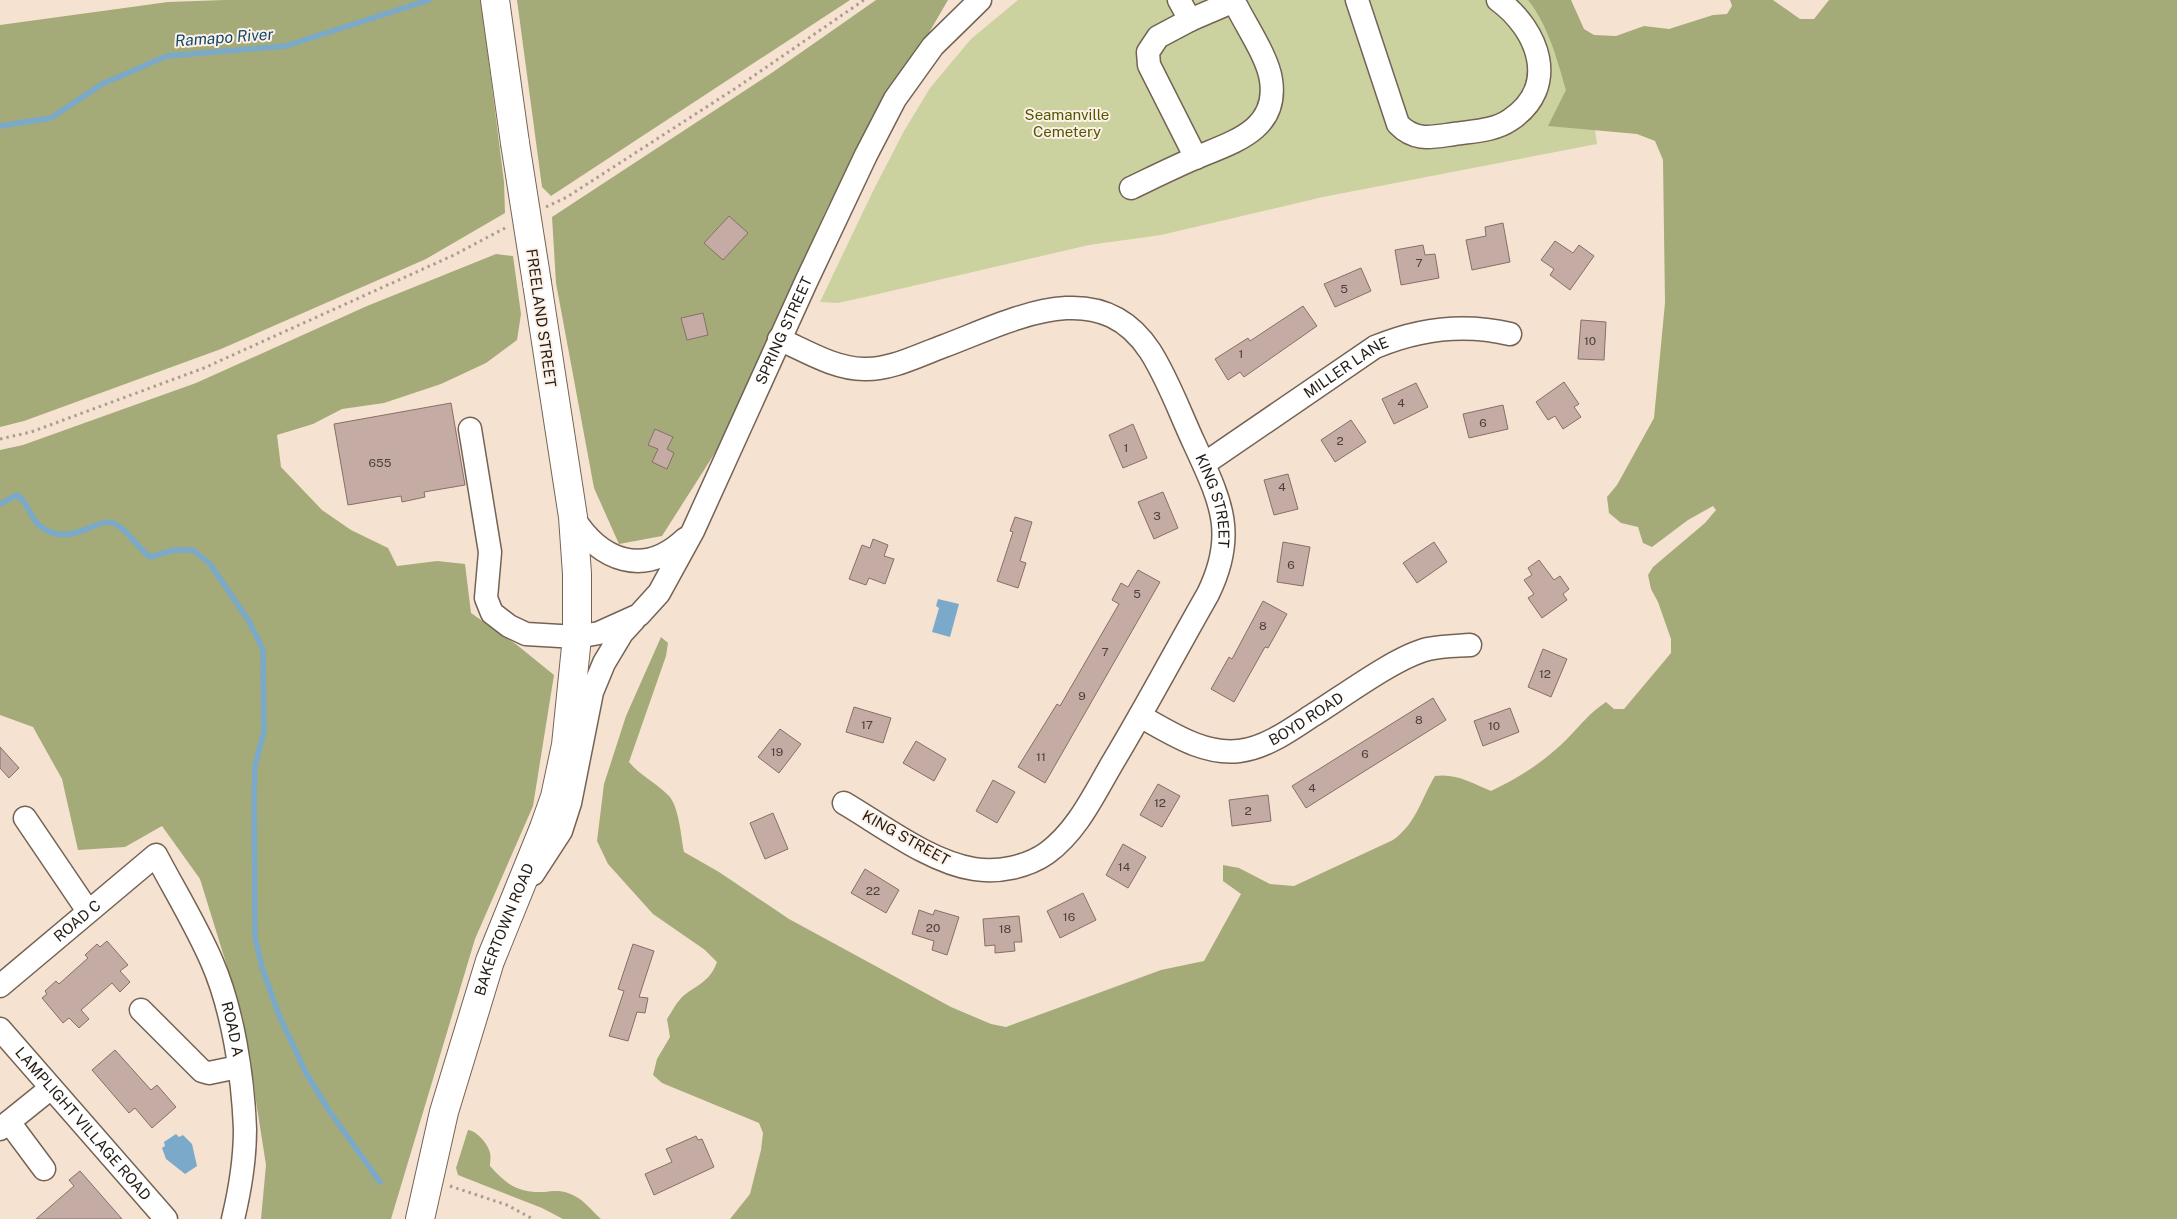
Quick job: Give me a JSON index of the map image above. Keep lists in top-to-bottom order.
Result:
{
  "streets": {
    "main road": ["FREELAND STREET", "BAKERTOWN ROAD"],
    "street": [
      "SPRING STREET",
      "MILLER LANE",
      "KING STREET",
      "BOYD ROAD",
      "ROAD C",
      "ROAD A",
      "LAMPLIGHT VILLAGE ROAD"
    ]
  },
  "crossings": [
    ["FREELAND STREET", "SPRING STREET"],
    ["FREELAND STREET", "BAKERTOWN ROAD"],
    ["SPRING STREET", "KING STREET"],
    ["SPRING STREET", "BAKERTOWN ROAD"],
    ["MILLER LANE", "KING STREET"],
    ["KING STREET", "BOYD ROAD"],
    ["ROAD C", "ROAD A"]
  ],
  "water": ["Ramapo River"],
  "parks": ["Seamanville Cemetery"],
  "house_numbers": [
    "7",
    "5",
    "10",
    "1",
    "4",
    "6",
    "2",
    "1",
    "655",
    "4",
    "3",
    "6",
    "5",
    "8",
    "7",
    "12",
    "9",
    "8",
    "17",
    "10",
    "19",
    "6",
    "11",
    "4",
    "12",
    "2",
    "14",
    "22",
    "16",
    "20",
    "18"
  ]
}
